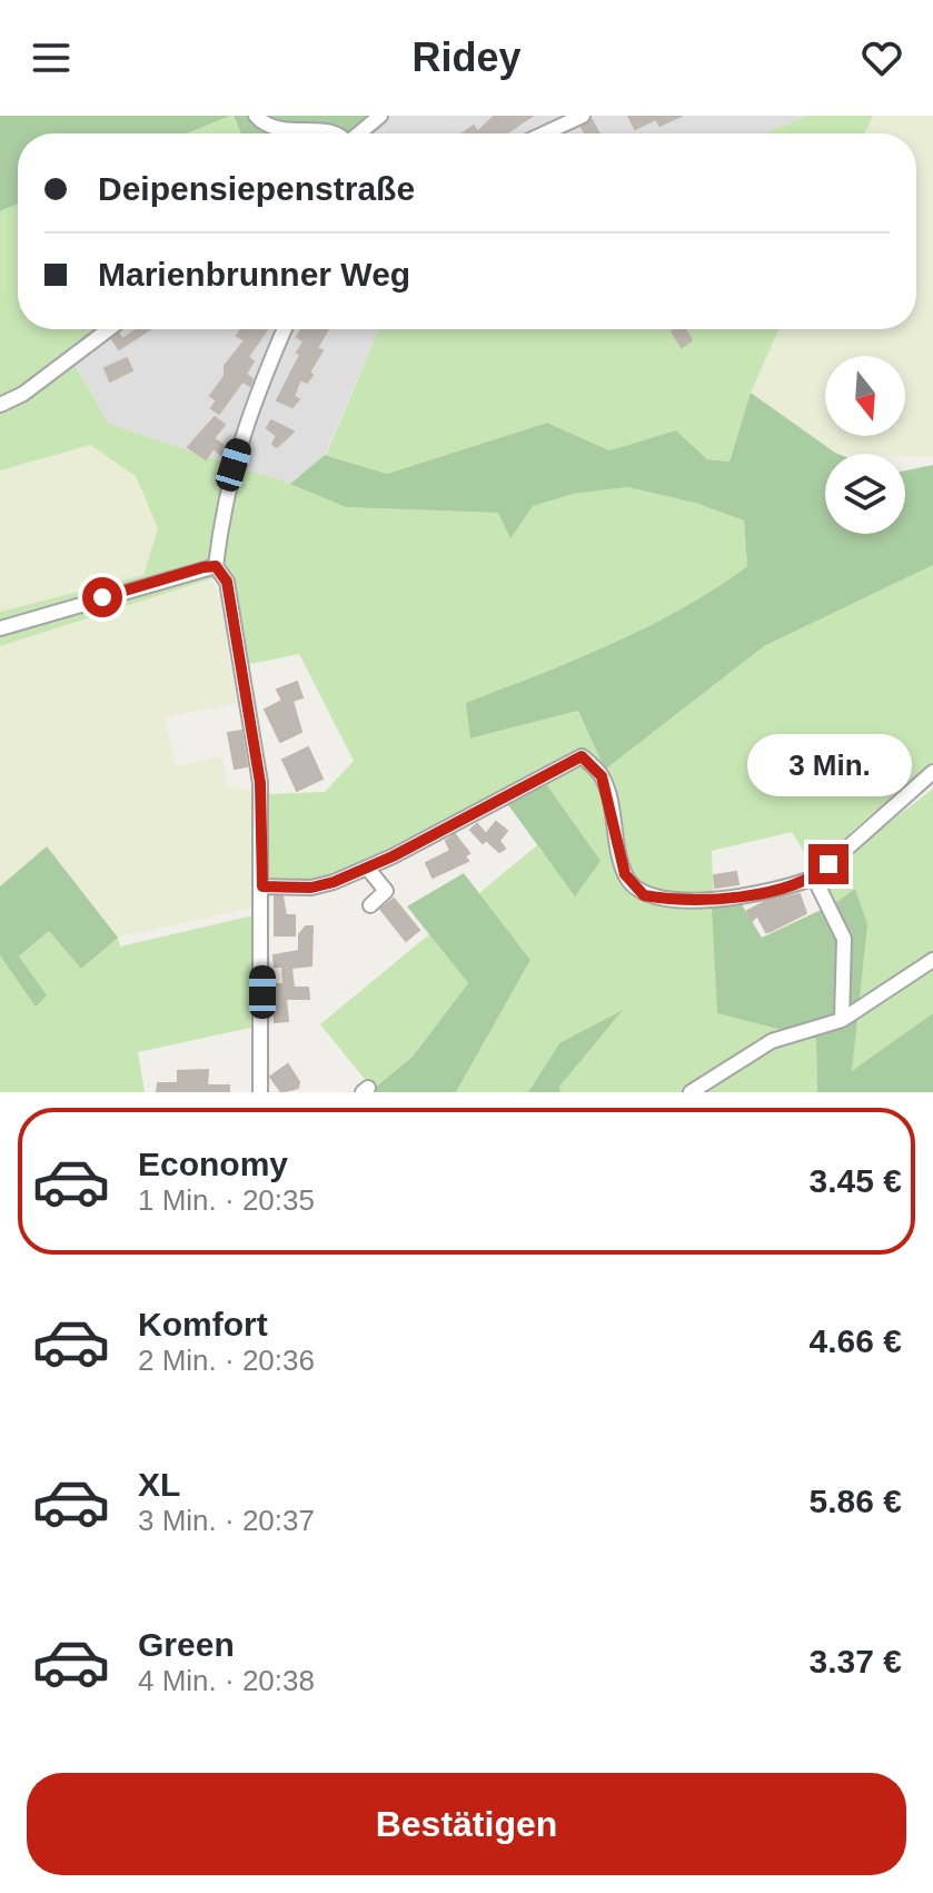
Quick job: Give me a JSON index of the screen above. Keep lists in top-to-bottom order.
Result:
{
  "north": "bottom",
  "page": {
    "header": "Ridey",
    "banner": ["Deipensiepenstraße", "Marienbrunner Weg"],
    "bubble": "3 Min.",
    "list": [
      {
        "name": "Economy",
        "note": "1 Min. · 20:35",
        "value": "3.45 €"
      },
      {
        "name": "Komfort",
        "note": "2 Min. · 20:36",
        "value": "4.66 €"
      },
      {
        "name": "XL",
        "note": "3 Min. · 20:37",
        "value": "5.86 €"
      },
      {
        "name": "Green",
        "note": "4 Min. · 20:38",
        "value": "3.37 €"
      }
    ],
    "buttons": "Bestätigen"
  }
}
